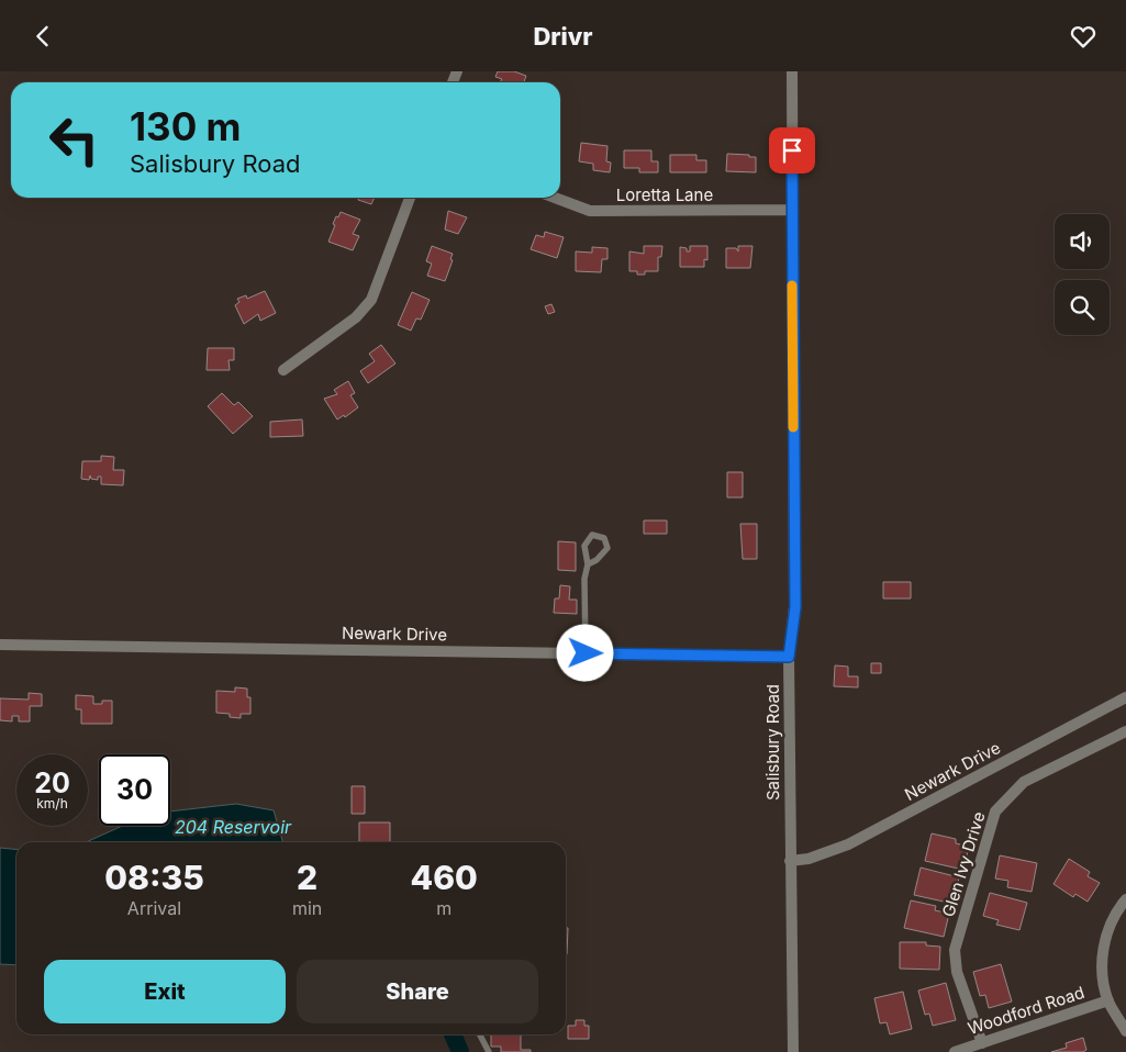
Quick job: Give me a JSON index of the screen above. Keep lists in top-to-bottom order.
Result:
{
  "streets": {
    "street": [
      "Loretta Lane",
      "Newark Drive",
      "Salisbury Road",
      "Glen Ivy Drive",
      "Woodford Road"
    ]
  },
  "crossings": [
    ["Loretta Lane", "Salisbury Road"],
    ["Newark Drive", "Salisbury Road"],
    ["Glen Ivy Drive", "Woodford Road"]
  ],
  "water": ["204 Reservoir"],
  "page": {
    "header": "Drivr",
    "turn": ["130 m", "Salisbury Road"],
    "speed": "20 km/h",
    "limit": "30",
    "eta": [
      "08:35",
      "Arrival",
      "2",
      "min",
      "460",
      "m"
    ],
    "buttons": ["Exit", "Share"]
  }
}
